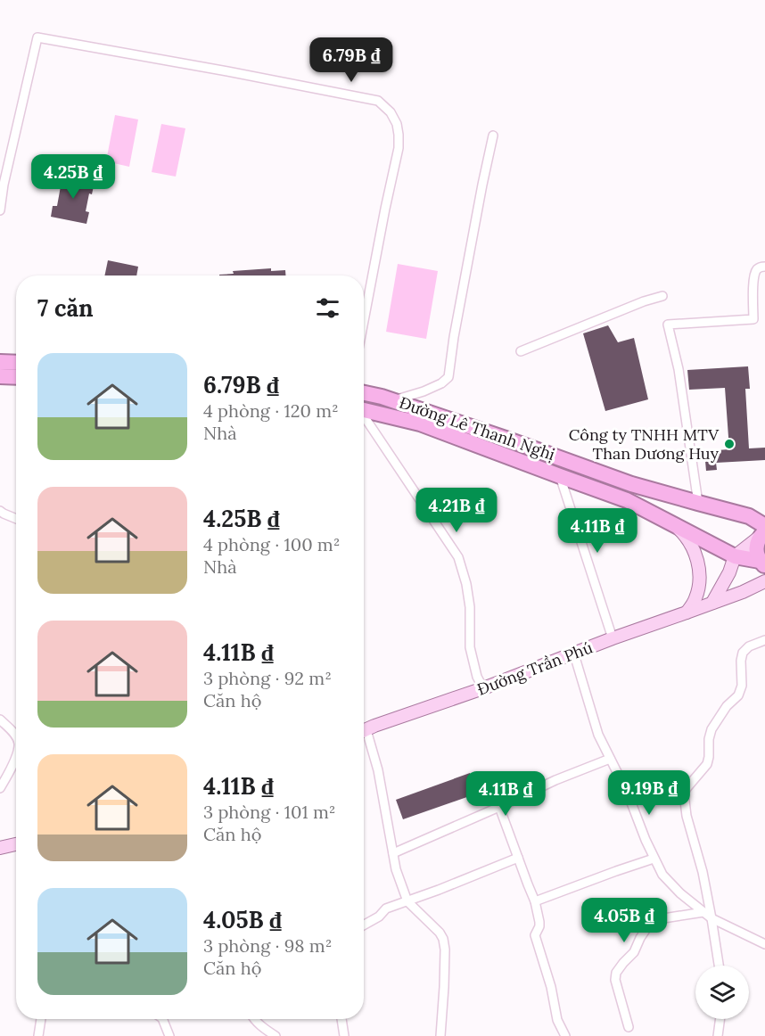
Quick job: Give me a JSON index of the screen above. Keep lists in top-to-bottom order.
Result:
{
  "streets": {
    "highway": ["Đường Lê Thanh Nghị"],
    "main road": ["Đường Trần Phú"]
  },
  "places": ["Công ty TNHH MTV Than Dương Huy"],
  "page": {
    "price": [
      "6.79B ₫",
      "4.25B ₫",
      "4.21B ₫",
      "4.11B ₫",
      "9.19B ₫",
      "4.11B ₫",
      "4.05B ₫"
    ],
    "heading": "7 căn",
    "list": [
      {
        "name": "6.79B ₫",
        "note": "4 phòng · 120 m² · Nhà"
      },
      {
        "name": "4.25B ₫",
        "note": "4 phòng · 100 m² · Nhà"
      },
      {
        "name": "4.11B ₫",
        "note": "3 phòng · 92 m² · Căn hộ"
      },
      {
        "name": "4.11B ₫",
        "note": "3 phòng · 101 m² · Căn hộ"
      },
      {
        "name": "4.05B ₫",
        "note": "3 phòng · 98 m² · Căn hộ"
      }
    ]
  }
}
